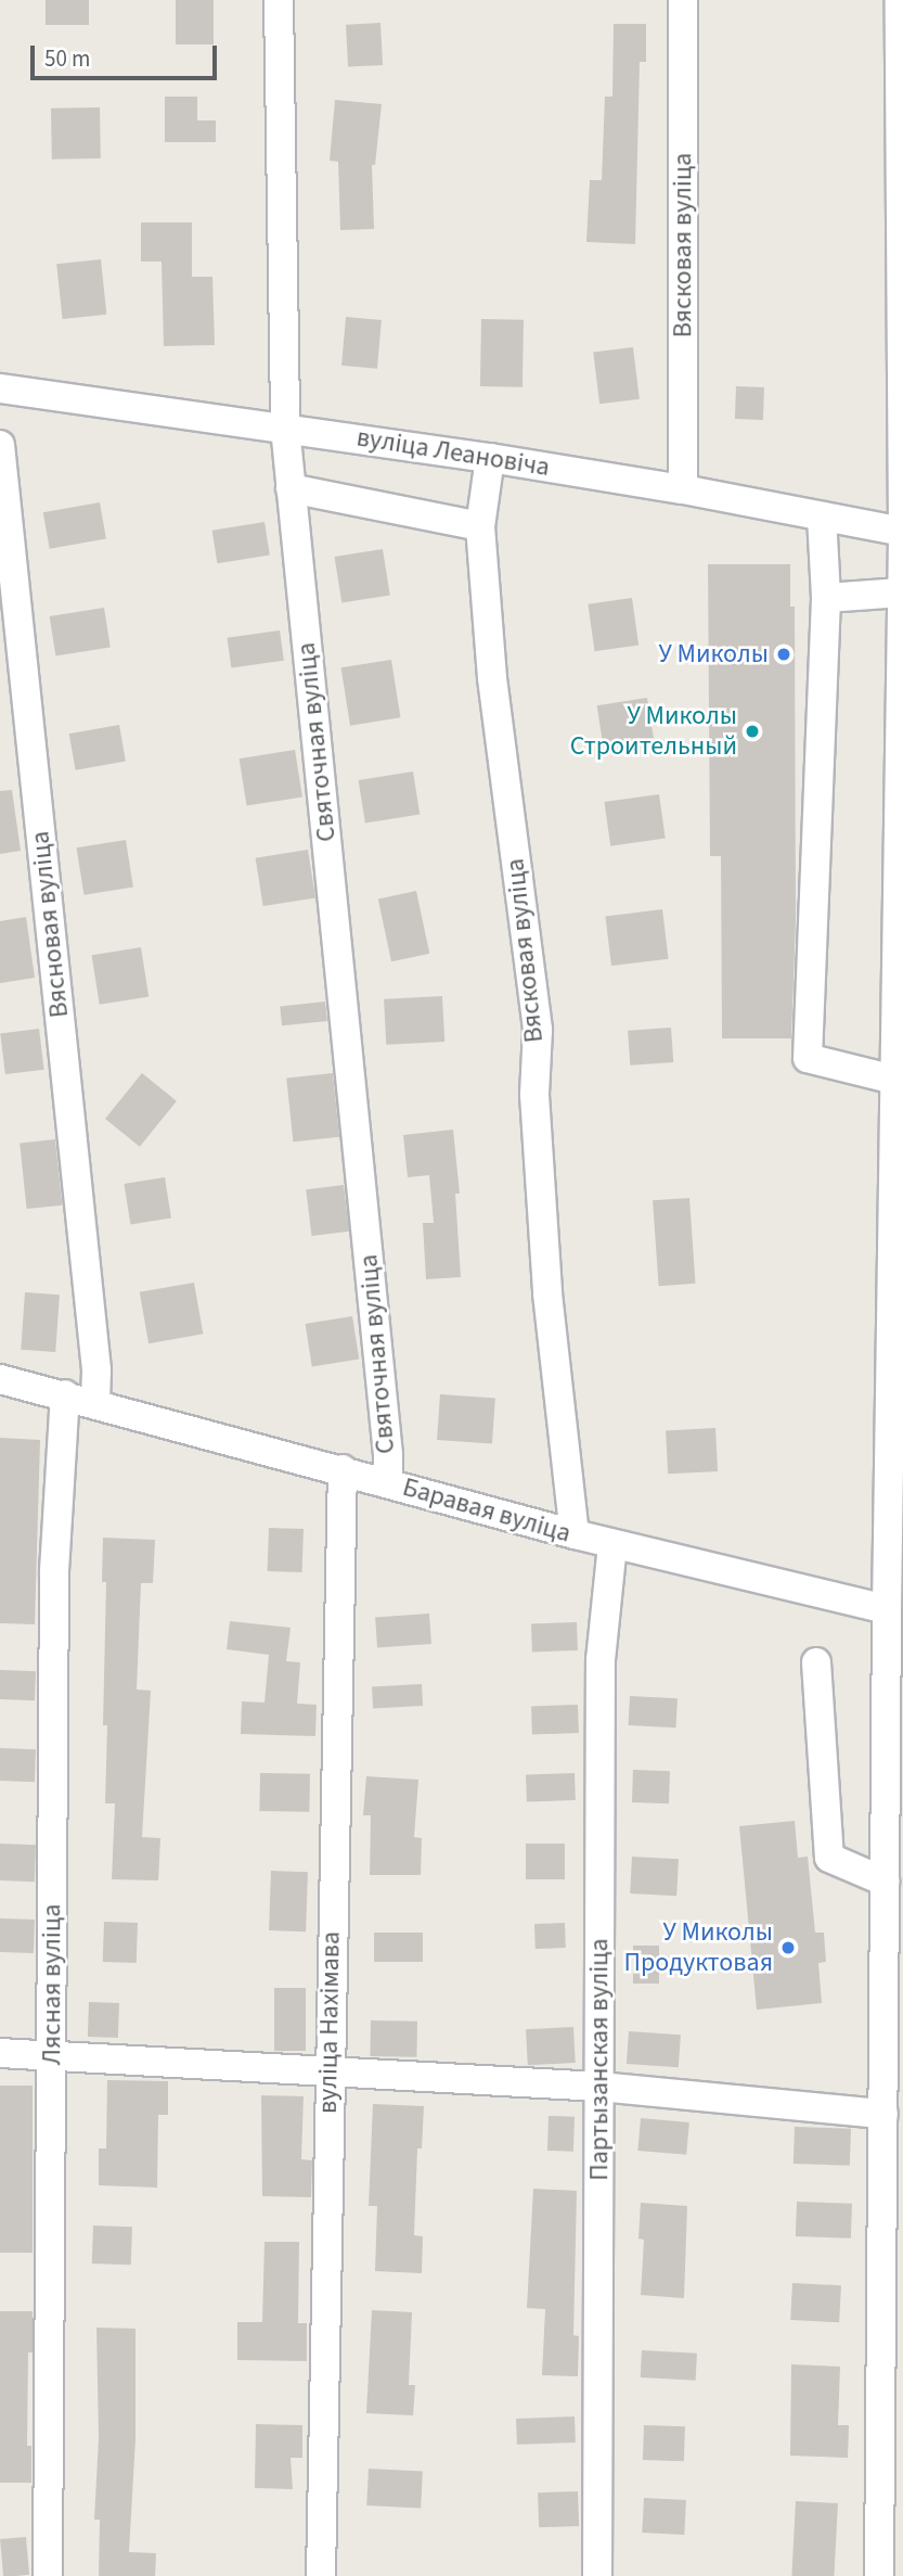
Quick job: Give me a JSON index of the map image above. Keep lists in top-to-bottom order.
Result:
{
  "streets": {
    "street": [
      "Вясковая вуліца",
      "вуліца Леановіча",
      "Святочная вуліца",
      "Вясновая вуліца",
      "Баравая вуліца",
      "Лясная вуліца",
      "вуліца Нахімава",
      "Партызанская вуліца"
    ]
  },
  "crossings": [
    ["Вясковая вуліца", "вуліца Леановіча"],
    ["Вясковая вуліца", "Баравая вуліца"],
    ["вуліца Леановіча", "Святочная вуліца"],
    ["Святочная вуліца", "Баравая вуліца"],
    ["Вясновая вуліца", "Баравая вуліца"],
    ["Баравая вуліца", "Лясная вуліца"],
    ["Баравая вуліца", "вуліца Нахімава"],
    ["Баравая вуліца", "Партызанская вуліца"]
  ],
  "places": ["У Миколы", "У Миколы Строительный", "У Миколы Продуктовая"],
  "scale_bar": "50 m"
}
